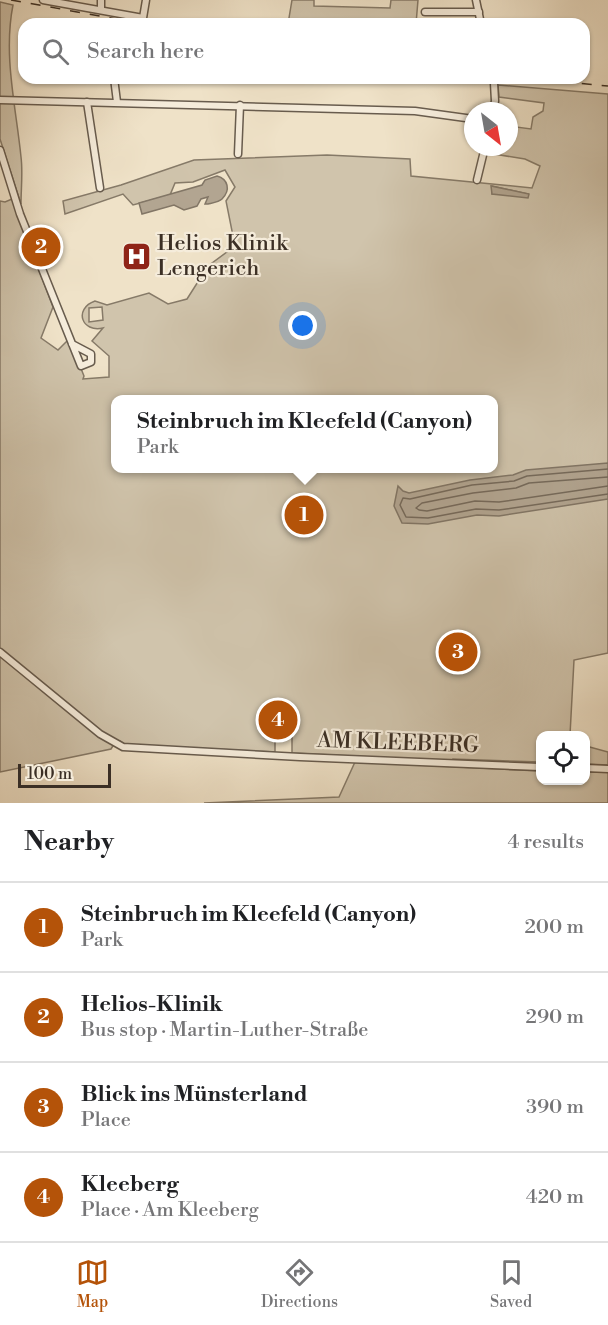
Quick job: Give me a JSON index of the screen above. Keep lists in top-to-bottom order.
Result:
{
  "streets": {
    "street": ["AM KLEEBERG"]
  },
  "places": {
    "hospital": ["Helios Klinik Lengerich"]
  },
  "scale_bar": "100 m",
  "north": "bottom right",
  "page": {
    "search": "Search here",
    "pins": [
      "2",
      "1",
      "3",
      "4"
    ],
    "popup": ["Steinbruch im Kleefeld (Canyon)", "Park"],
    "scale": "100 m",
    "heading": ["Nearby", "4 results"],
    "list": [
      {
        "mark": "1",
        "name": "Steinbruch im Kleefeld (Canyon)",
        "note": "Park",
        "value": "200 m"
      },
      {
        "mark": "2",
        "name": "Helios-Klinik",
        "note": "Bus stop · Martin-Luther-Straße",
        "value": "290 m"
      },
      {
        "mark": "3",
        "name": "Blick ins Münsterland",
        "note": "Place",
        "value": "390 m"
      },
      {
        "mark": "4",
        "name": "Kleeberg",
        "note": "Place · Am Kleeberg",
        "value": "420 m"
      }
    ],
    "nav": ["Map", "Directions", "Saved"]
  }
}
